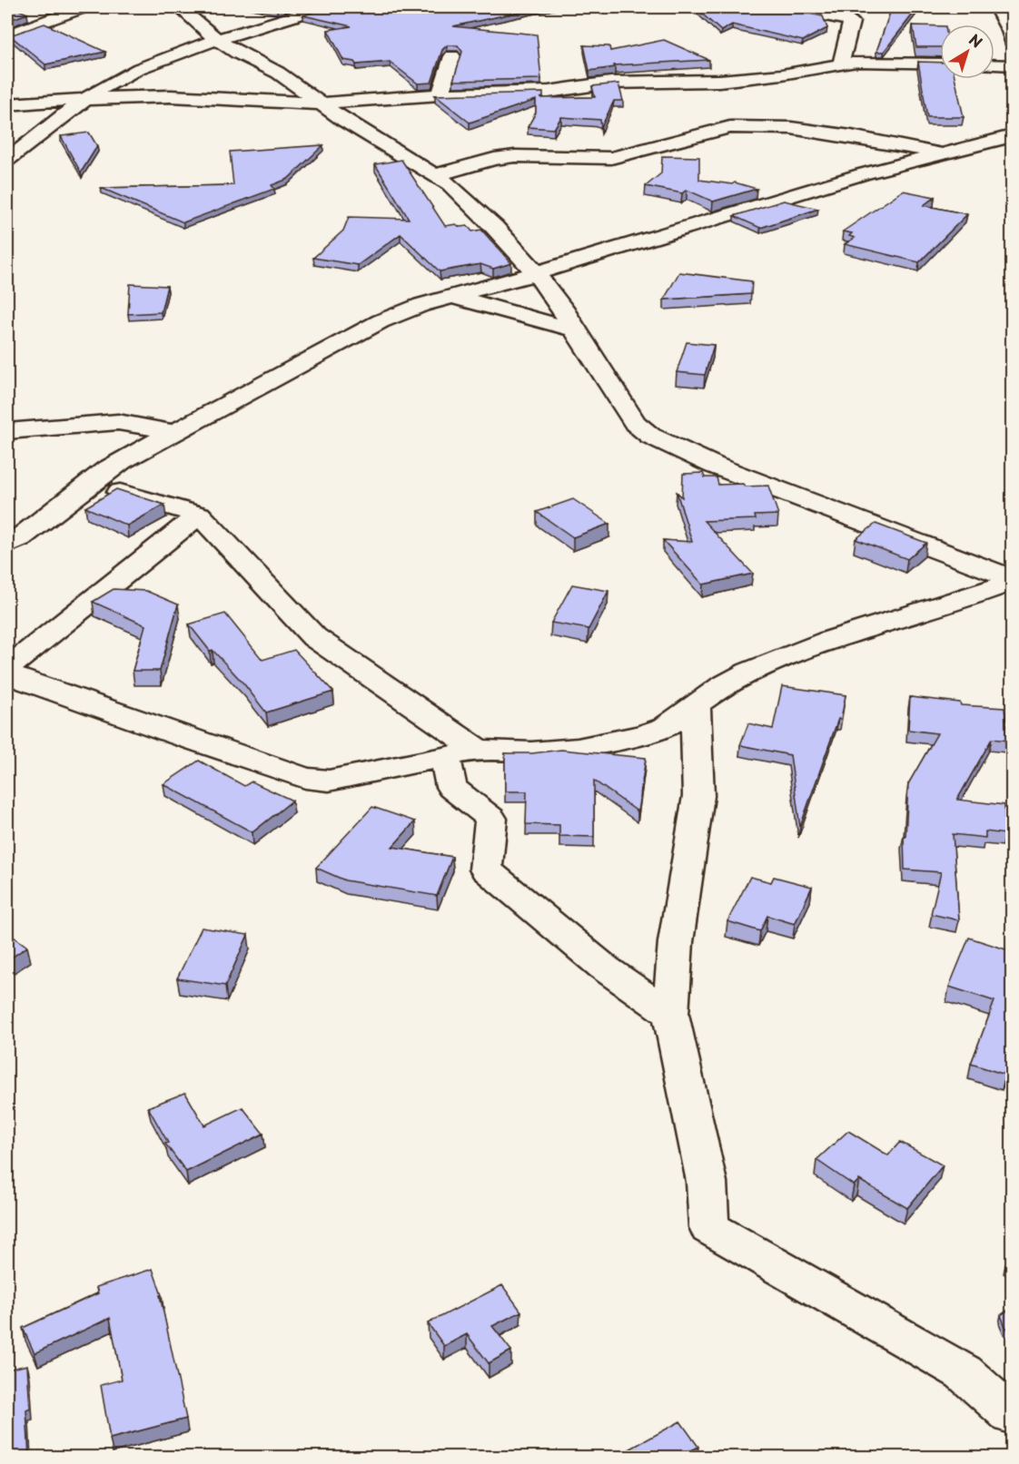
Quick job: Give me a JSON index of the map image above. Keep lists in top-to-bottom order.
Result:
{
  "north": "top right"
}
